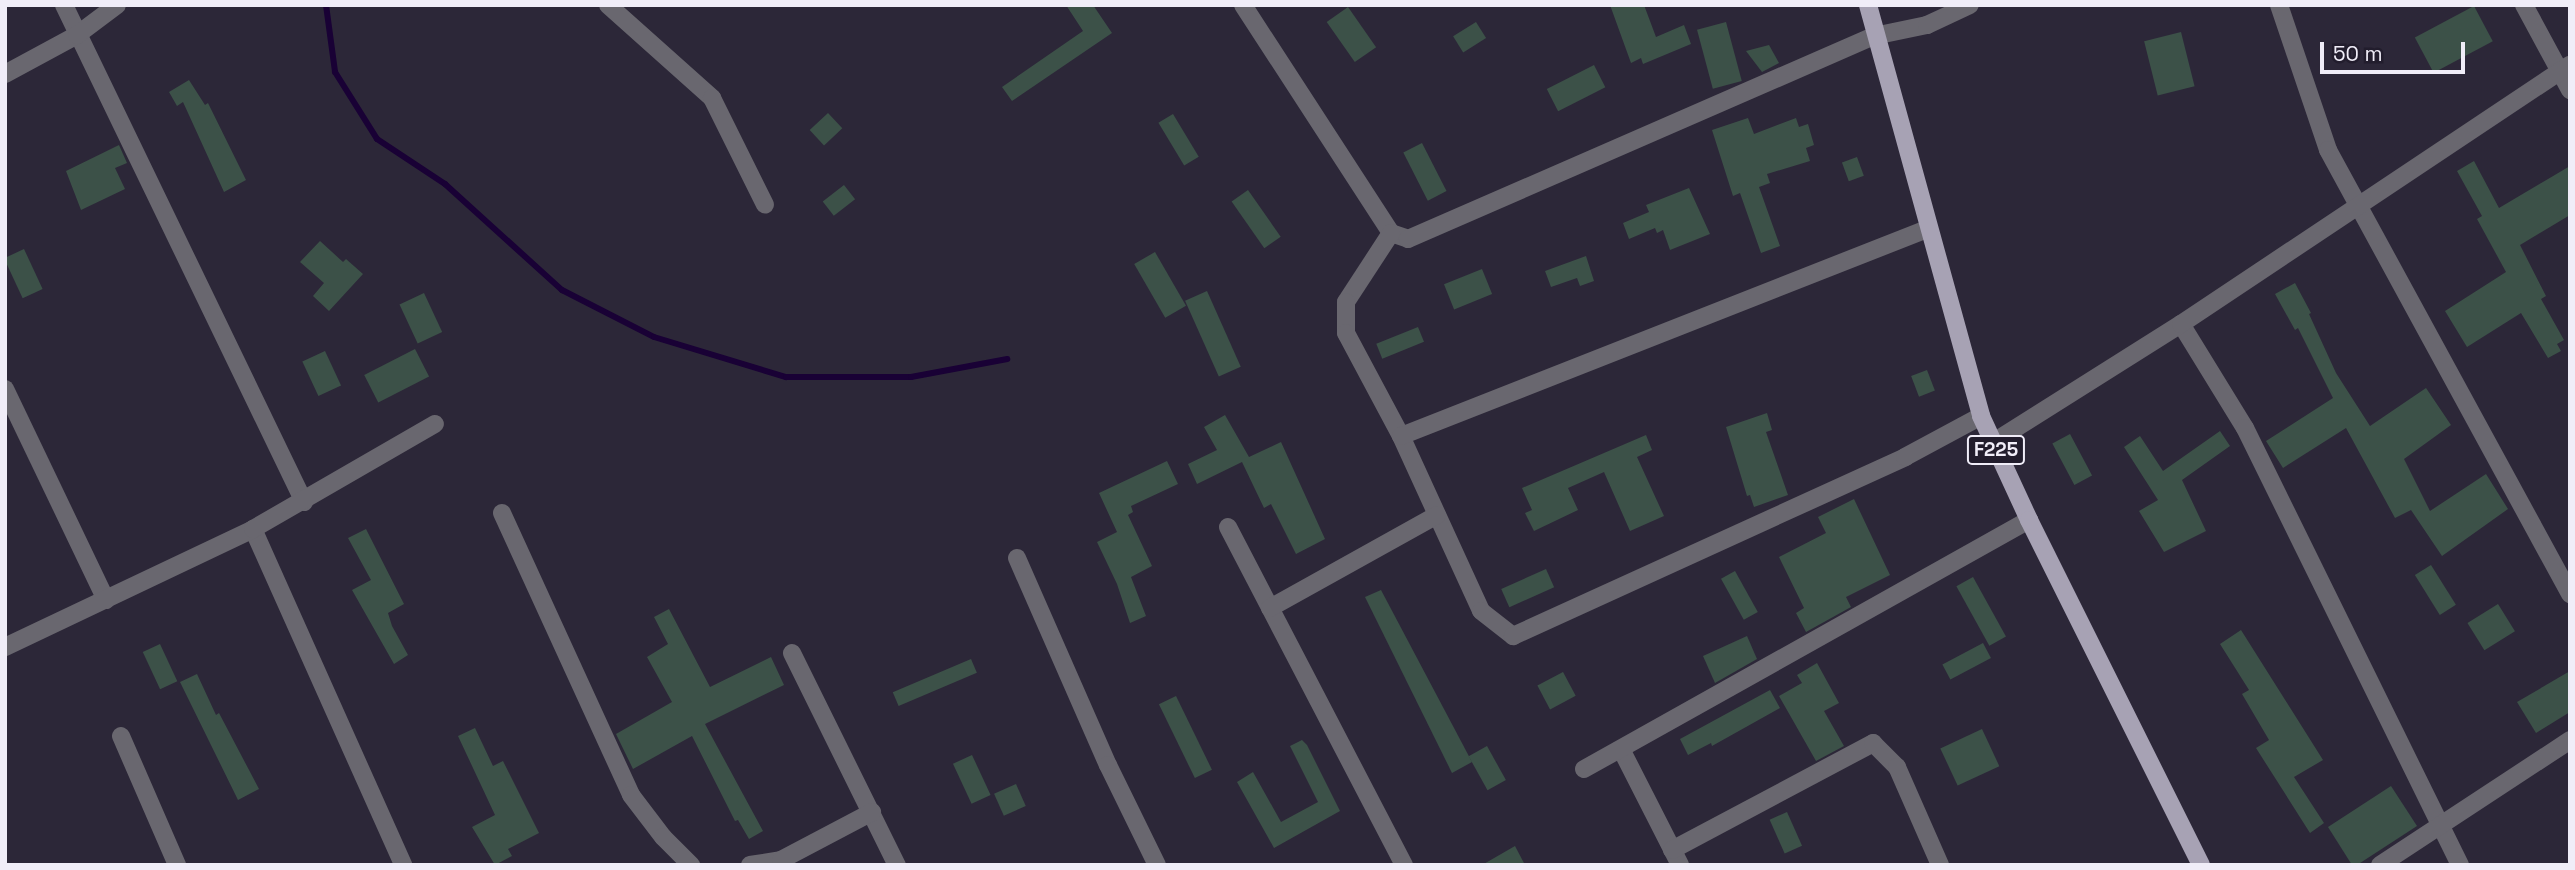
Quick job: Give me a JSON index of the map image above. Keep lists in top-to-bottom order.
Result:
{
  "streets": {
    "main road": ["F225"]
  },
  "scale_bar": "50 m"
}
